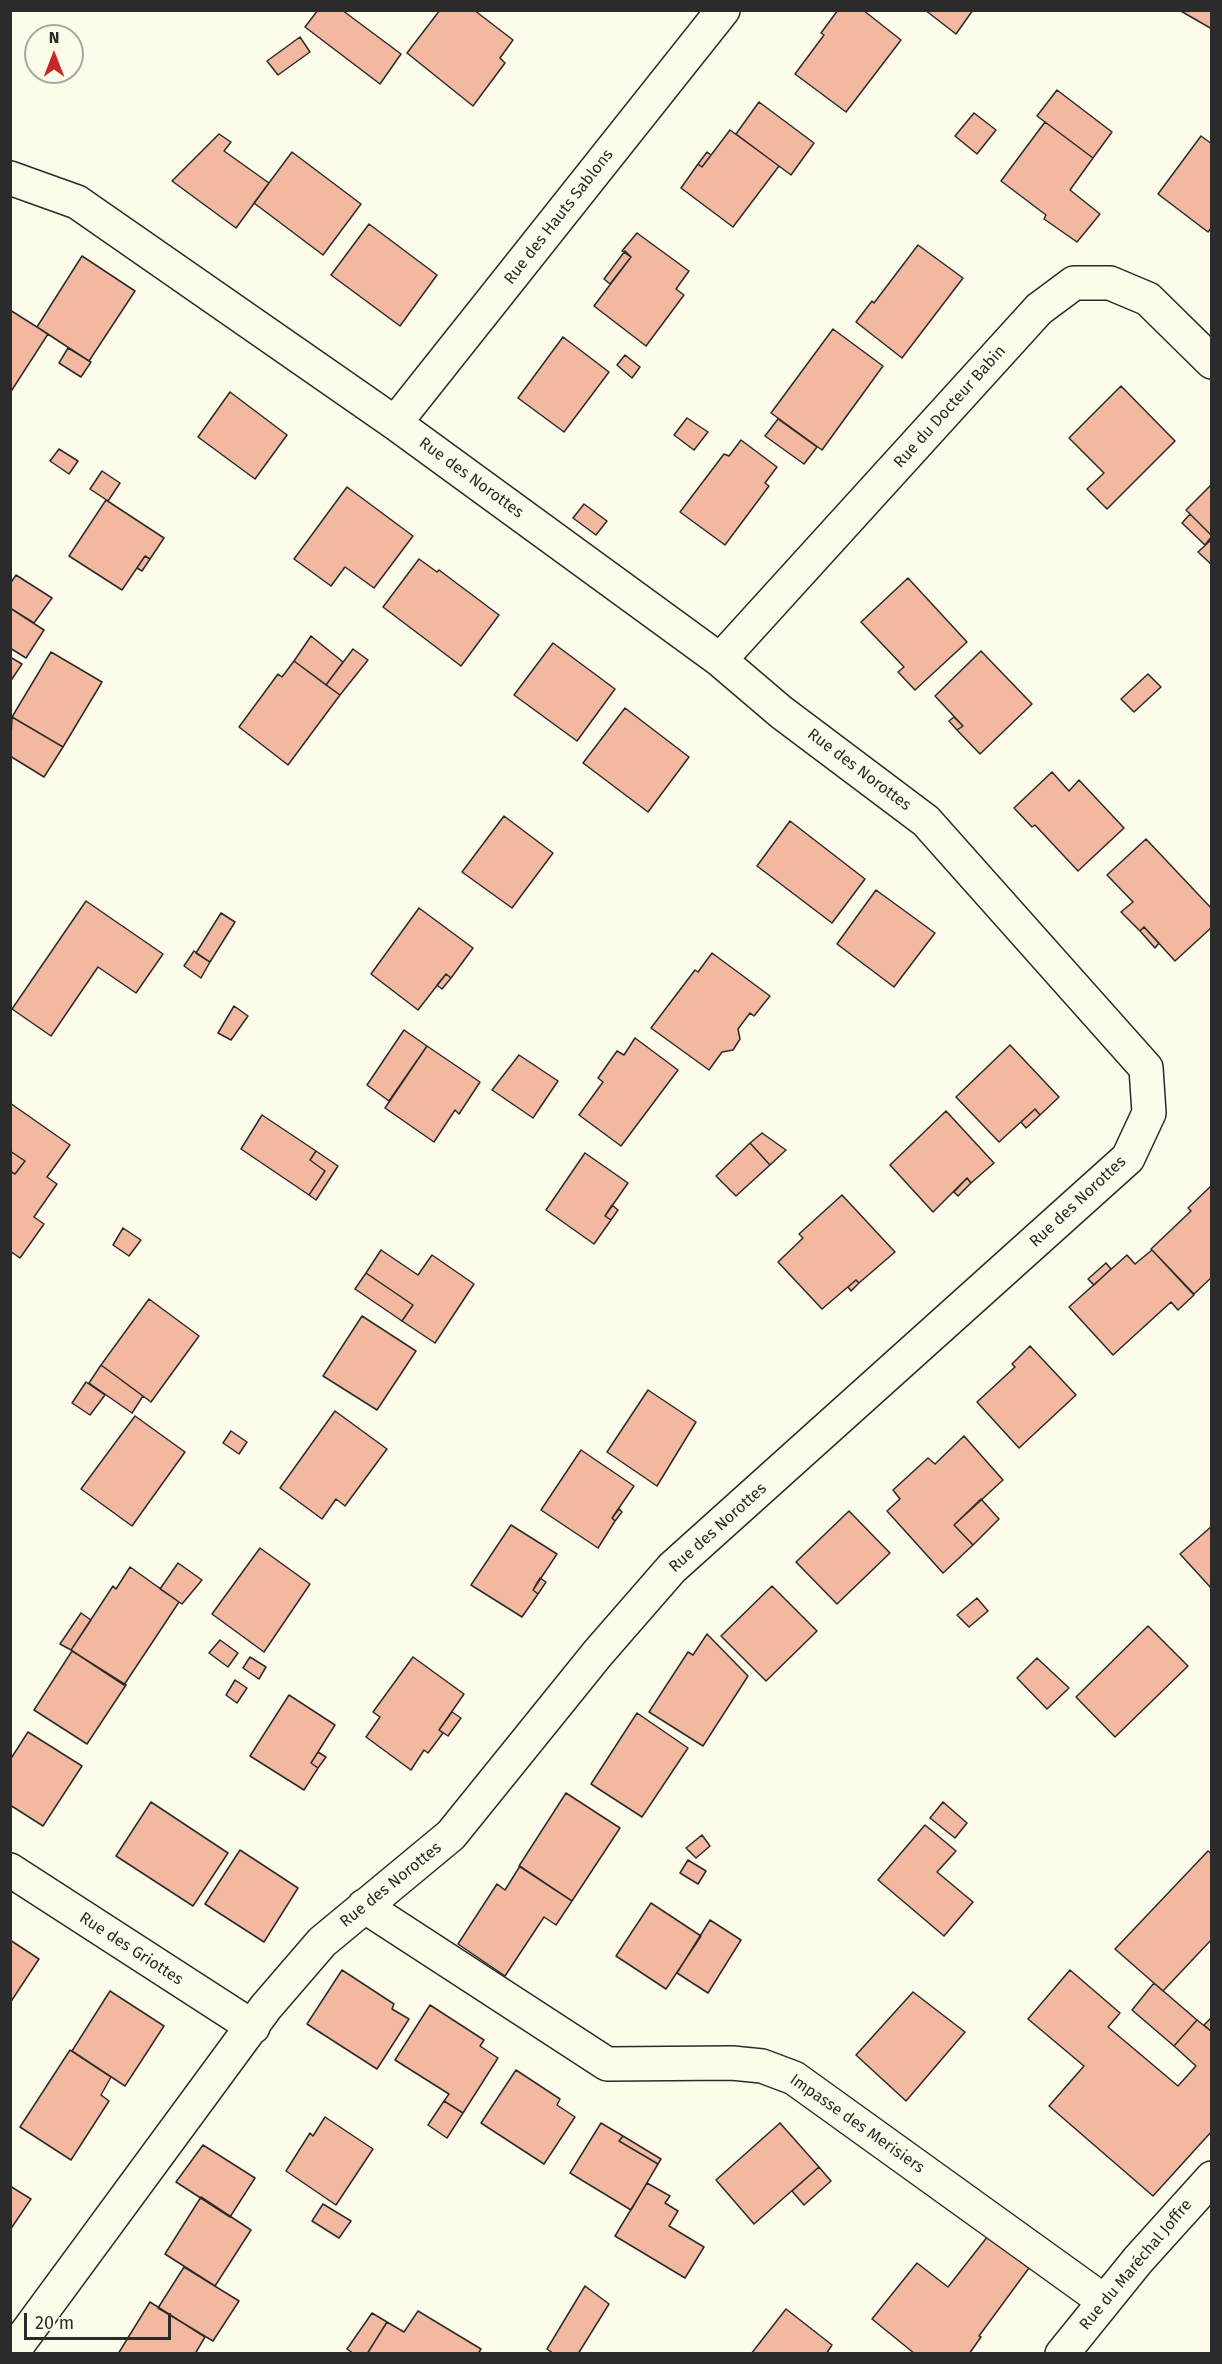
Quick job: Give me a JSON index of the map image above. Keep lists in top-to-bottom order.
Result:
{
  "streets": {
    "street": [
      "Rue des Hauts Sablons",
      "Rue du Docteur Babin",
      "Rue des Norottes",
      "Rue des Griottes",
      "Impasse des Merisiers",
      "Rue du Maréchal Joffre"
    ]
  },
  "crossings": [
    ["Rue des Hauts Sablons", "Rue des Norottes"],
    ["Rue du Docteur Babin", "Rue des Norottes"],
    ["Rue des Norottes", "Rue des Griottes"],
    ["Rue des Norottes", "Impasse des Merisiers"],
    ["Impasse des Merisiers", "Rue du Maréchal Joffre"]
  ],
  "scale_bar": "20 m",
  "north": "top"
}
